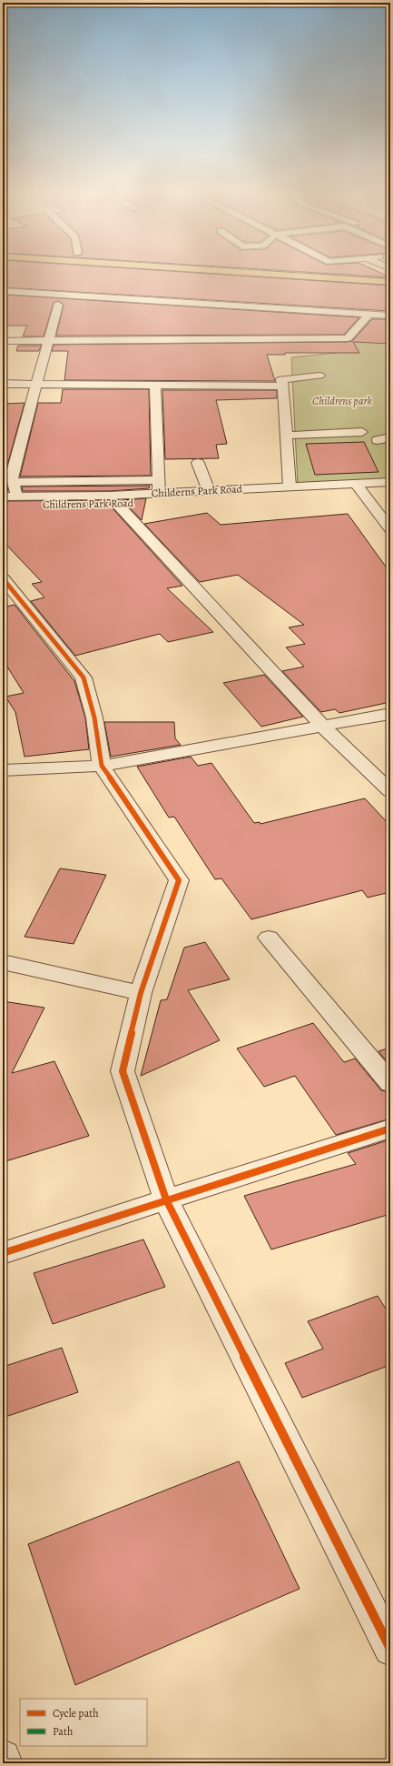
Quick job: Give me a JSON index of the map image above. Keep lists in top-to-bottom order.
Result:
{
  "streets": {
    "street": ["Childerns Park Road", "Childrens Park Road"]
  },
  "parks": ["Childrens park"],
  "legend": ["Cycle path", "Path"]
}
